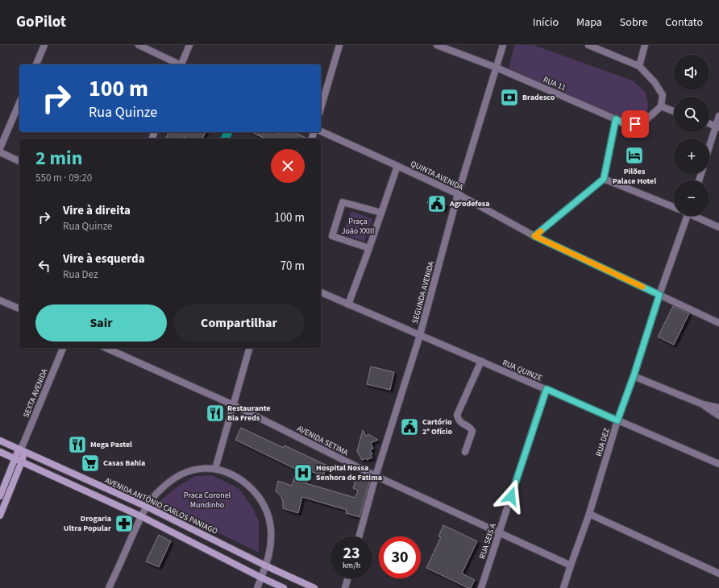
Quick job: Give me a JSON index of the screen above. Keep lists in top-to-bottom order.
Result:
{
  "streets": {
    "main road": ["SEXTA AVENIDA", "AVENIDA ANTÔNIO CARLOS PANIAGO"],
    "street": [
      "RUA 11",
      "QUINTA AVENIDA",
      "SEGUNDA AVENIDA",
      "RUA QUINZE",
      "AVENIDA SETIMA",
      "RUA DEZ",
      "RUA SEIS A"
    ]
  },
  "crossings": [
    ["RUA 11", "SEGUNDA AVENIDA"],
    ["QUINTA AVENIDA", "SEGUNDA AVENIDA"],
    ["QUINTA AVENIDA", "RUA DEZ"],
    ["SEGUNDA AVENIDA", "RUA QUINZE"],
    ["SEGUNDA AVENIDA", "AVENIDA SETIMA"],
    ["RUA QUINZE", "RUA DEZ"],
    ["RUA QUINZE", "RUA SEIS A"],
    ["SEXTA AVENIDA", "AVENIDA ANTÔNIO CARLOS PANIAGO"],
    ["AVENIDA SETIMA", "RUA DEZ"],
    ["AVENIDA SETIMA", "RUA SEIS A"]
  ],
  "parks": ["Praça João XXIII", "Praca Coronel Mundinho"],
  "places": {
    "bank": ["Bradesco"],
    "hotel": ["Pilões Palace Hotel"],
    "public building": ["Agrodefesa", "Cartório 2º Ofício"],
    "restaurant": ["Restaurante Bia Freds", "Mega Pastel"],
    "supermarket": ["Casas Bahia"],
    "hospital": ["Hospital Nossa Senhora de Fatima"],
    "pharmacy": ["Drogaria Ultra Popular"]
  },
  "page": {
    "header": "GoPilot",
    "nav": [
      "Início",
      "Mapa",
      "Sobre",
      "Contato"
    ],
    "map_buttons": ["+", "−"],
    "turn": ["100 m", "Rua Quinze"],
    "heading": ["2 min", "550 m · 09:20"],
    "list": [
      {
        "name": "Vire à direita",
        "note": "Rua Quinze",
        "value": "100 m"
      },
      {
        "name": "Vire à esquerda",
        "note": "Rua Dez",
        "value": "70 m"
      }
    ],
    "buttons": ["Sair", "Compartilhar"],
    "speed": "23 km/h",
    "limit": "30"
  }
}
